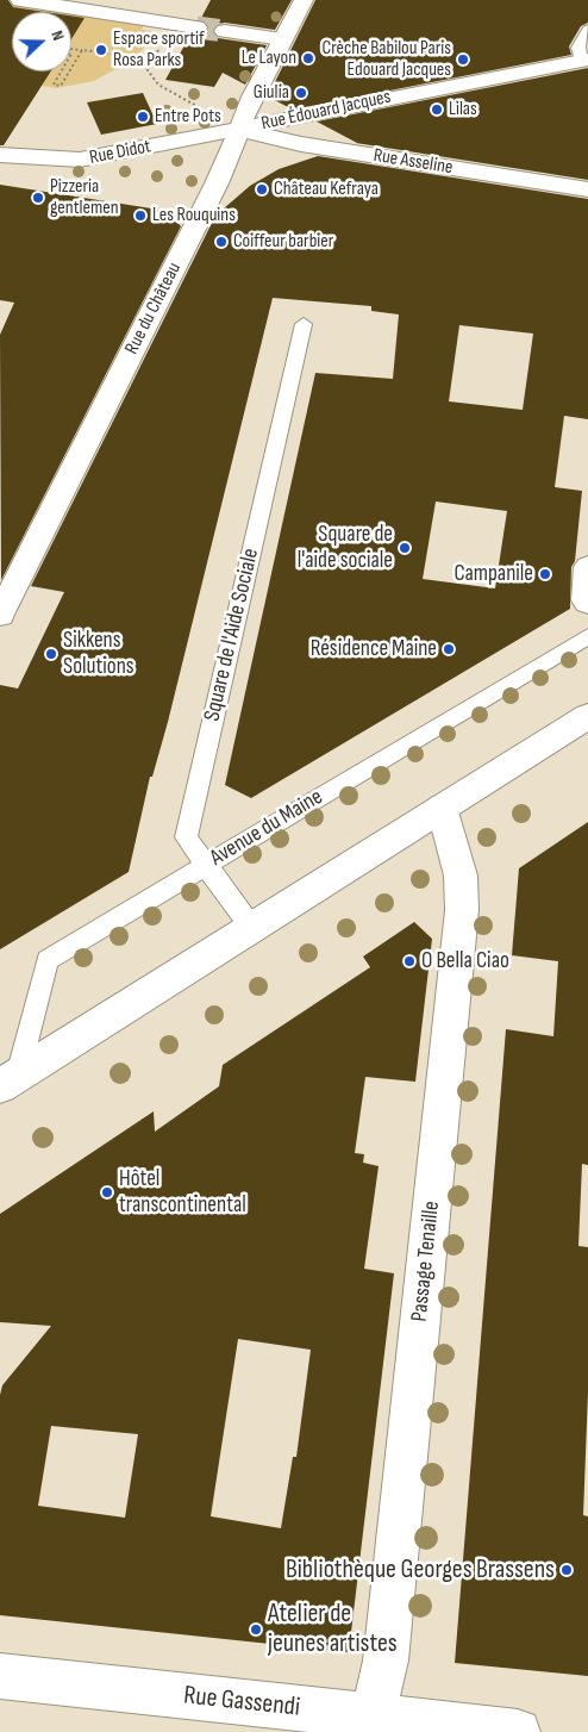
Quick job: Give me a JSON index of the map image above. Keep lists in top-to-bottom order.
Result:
{
  "streets": {
    "street": [
      "Rue Édouard Jacques",
      "Rue Didot",
      "Rue Asseline",
      "Rue du Château",
      "Avenue du Maine",
      "Passage Tenaille",
      "Rue Gassendi"
    ],
    "lane": ["Square de l'Aide Sociale"]
  },
  "crossings": [
    ["Rue Édouard Jacques", "Rue Didot"],
    ["Rue Édouard Jacques", "Rue Asseline"],
    ["Rue Édouard Jacques", "Rue du Château"],
    ["Rue Didot", "Rue Asseline"],
    ["Rue Didot", "Rue du Château"],
    ["Rue Asseline", "Rue du Château"],
    ["Square de l'Aide Sociale", "Avenue du Maine"],
    ["Avenue du Maine", "Passage Tenaille"],
    ["Passage Tenaille", "Rue Gassendi"]
  ],
  "places": [
    "Espace sportif Rosa Parks",
    "Le Layon",
    "Crèche Babilou Paris Edouard Jacques",
    "Giulia",
    "Lilas",
    "Entre Pots",
    "Château Kefraya",
    "Pizzeria gentlemen",
    "Les Rouquins",
    "Coiffeur barbier",
    "Square de l'aide sociale",
    "Campanile",
    "Résidence Maine",
    "Sikkens Solutions",
    "O Bella Ciao",
    "Hôtel transcontinental",
    "Bibliothèque Georges Brassens",
    "Atelier de jeunes artistes"
  ],
  "north": "right"
}
